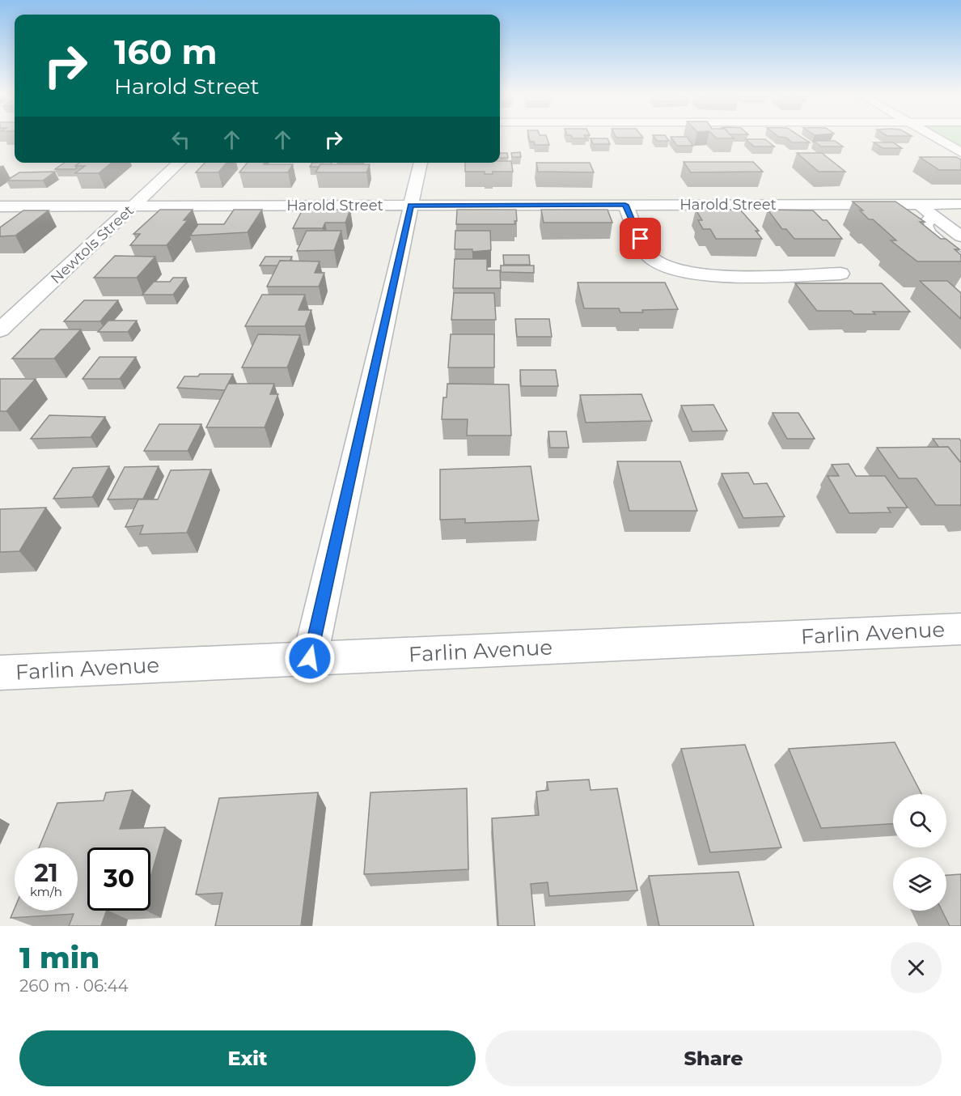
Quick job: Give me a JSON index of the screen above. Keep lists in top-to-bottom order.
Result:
{
  "streets": {
    "street": ["Harold Street", "Newtols Street", "Farlin Avenue"]
  },
  "crossings": [
    ["Harold Street", "Newtols Street"]
  ],
  "page": {
    "turn": ["160 m", "Harold Street"],
    "speed": "21 km/h",
    "limit": "30",
    "heading": ["1 min", "260 m · 06:44"],
    "buttons": ["Exit", "Share"]
  }
}
